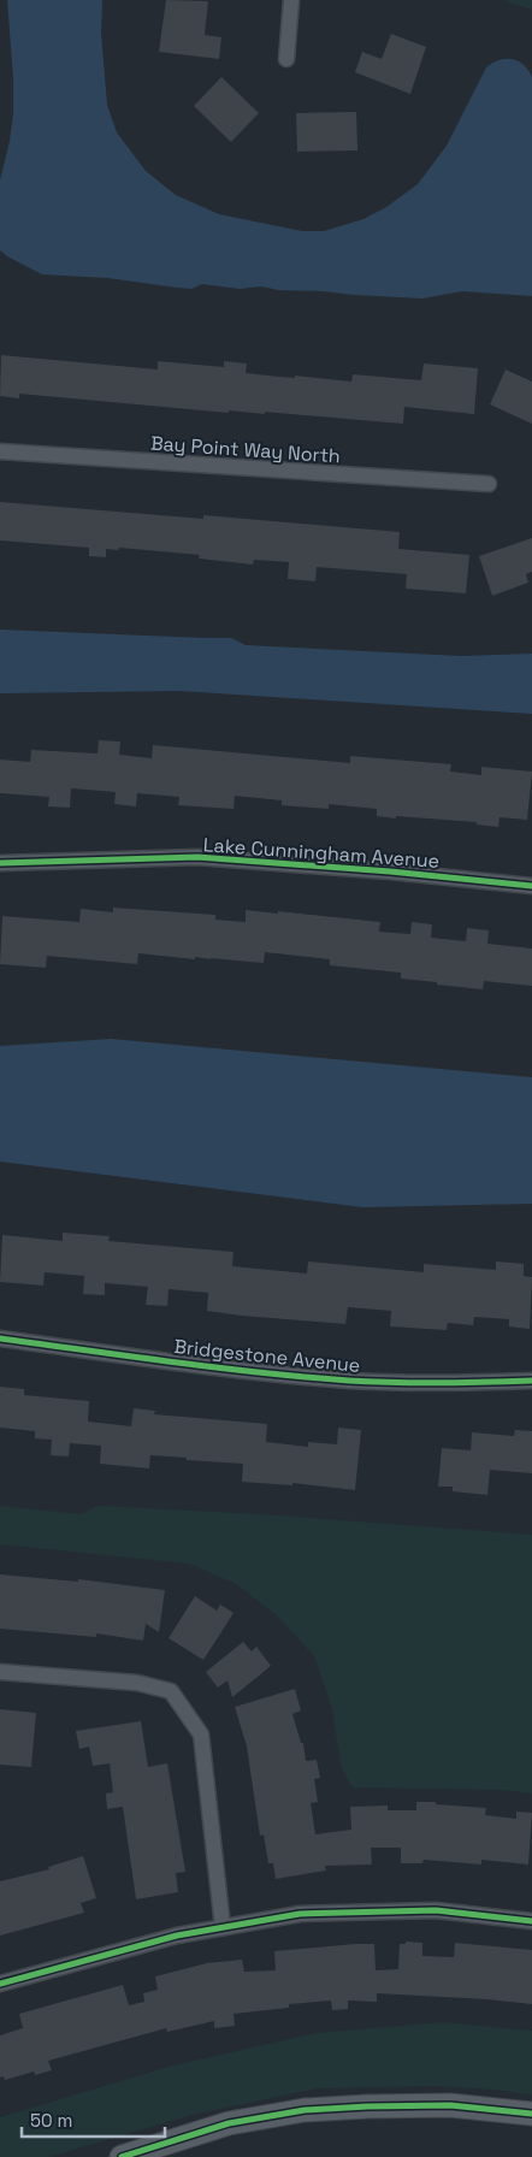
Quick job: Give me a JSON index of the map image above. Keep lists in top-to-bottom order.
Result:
{
  "streets": {
    "street": ["Bay Point Way North", "Lake Cunningham Avenue", "Bridgestone Avenue"]
  },
  "scale_bar": "50 m"
}
